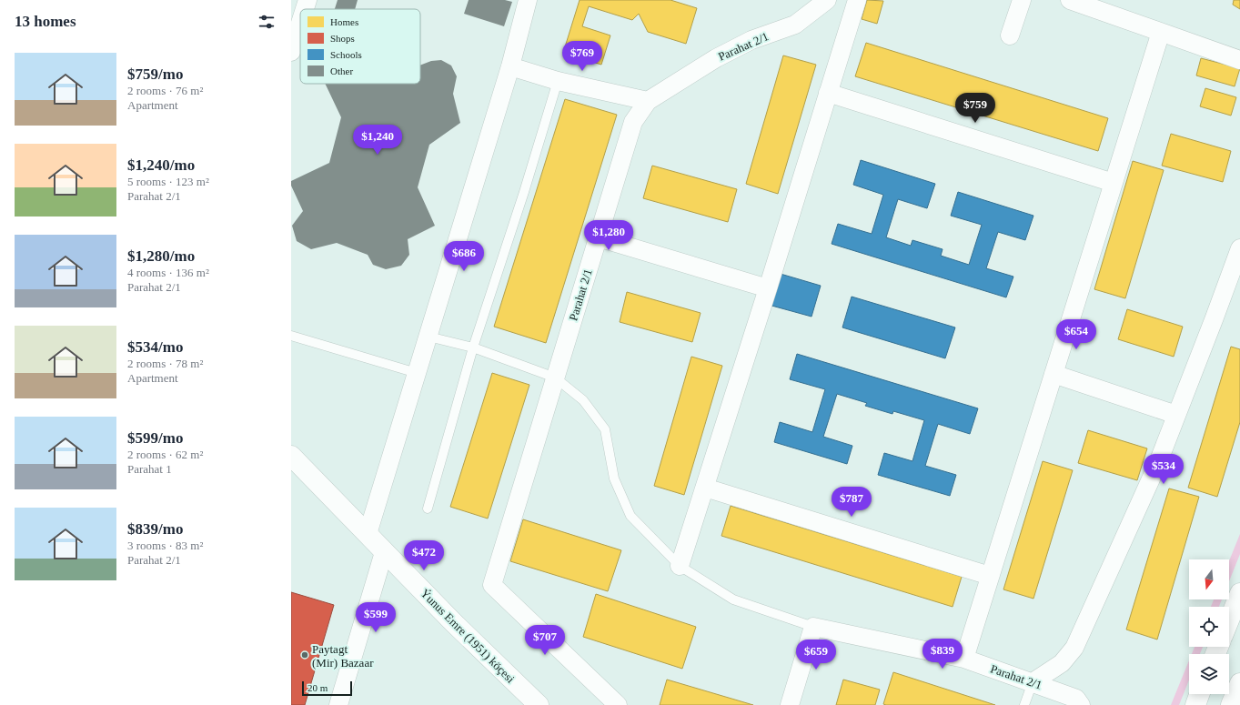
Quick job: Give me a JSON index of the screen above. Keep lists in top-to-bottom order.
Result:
{
  "streets": {
    "street": ["Parahat 2/1", "Ýunus Emre (1951) köçesi"]
  },
  "places": ["Paytagt (Mir) Bazaar"],
  "legend": [
    "Homes",
    "Shops",
    "Schools",
    "Other"
  ],
  "scale_bar": "20 m",
  "north": "bottom",
  "page": {
    "heading": "13 homes",
    "price": [
      "$769",
      "$759",
      "$1,240",
      "$1,280",
      "$686",
      "$654",
      "$534",
      "$787",
      "$472",
      "$599",
      "$707",
      "$839",
      "$659"
    ],
    "list": [
      {
        "name": "$759/mo",
        "note": "2 rooms · 76 m² · Apartment"
      },
      {
        "name": "$1,240/mo",
        "note": "5 rooms · 123 m² · Parahat 2/1"
      },
      {
        "name": "$1,280/mo",
        "note": "4 rooms · 136 m² · Parahat 2/1"
      },
      {
        "name": "$534/mo",
        "note": "2 rooms · 78 m² · Apartment"
      },
      {
        "name": "$599/mo",
        "note": "2 rooms · 62 m² · Parahat 1"
      },
      {
        "name": "$839/mo",
        "note": "3 rooms · 83 m² · Parahat 2/1"
      }
    ],
    "scale": "20 m"
  }
}
